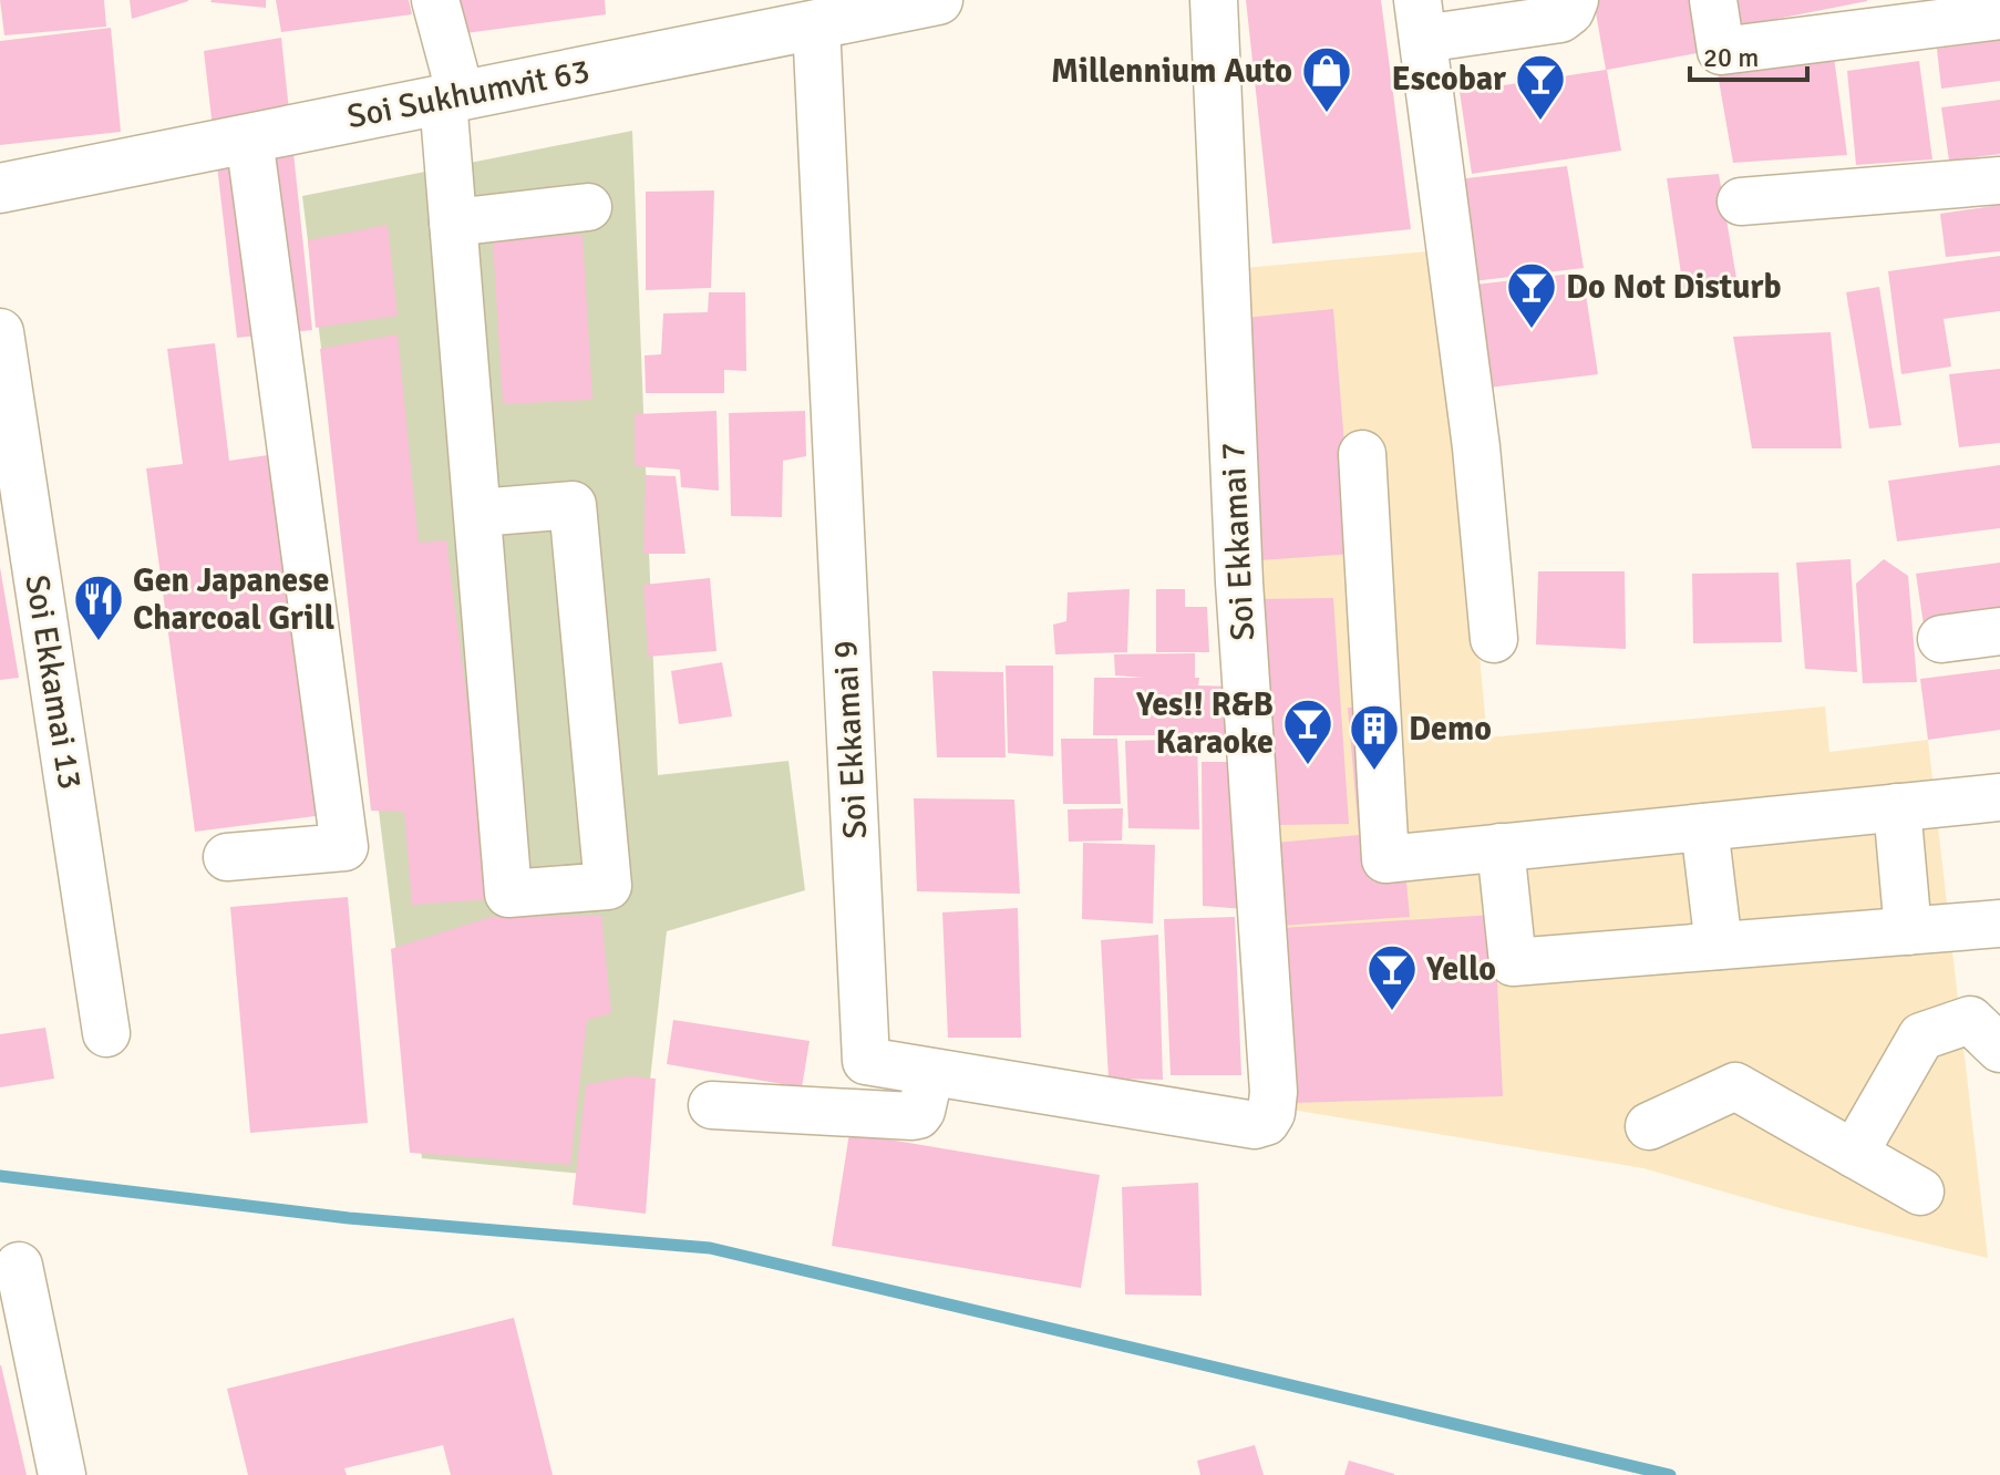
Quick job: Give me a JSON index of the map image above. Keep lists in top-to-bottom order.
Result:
{
  "streets": {
    "main road": ["Soi Sukhumvit 63"],
    "street": ["Soi Ekkamai 7", "Soi Ekkamai 13", "Soi Ekkamai 9"]
  },
  "crossings": [
    ["Soi Sukhumvit 63", "Soi Ekkamai 9"],
    ["Soi Ekkamai 7", "Soi Ekkamai 9"]
  ],
  "places": {
    "shop": ["Millennium Auto"],
    "bar": [
      "Escobar",
      "Do Not Disturb",
      "Yes!! R&B Karaoke",
      "Yello"
    ],
    "restaurant": ["Gen Japanese Charcoal Grill"],
    "building": ["Demo"]
  },
  "scale_bar": "20 m"
}
